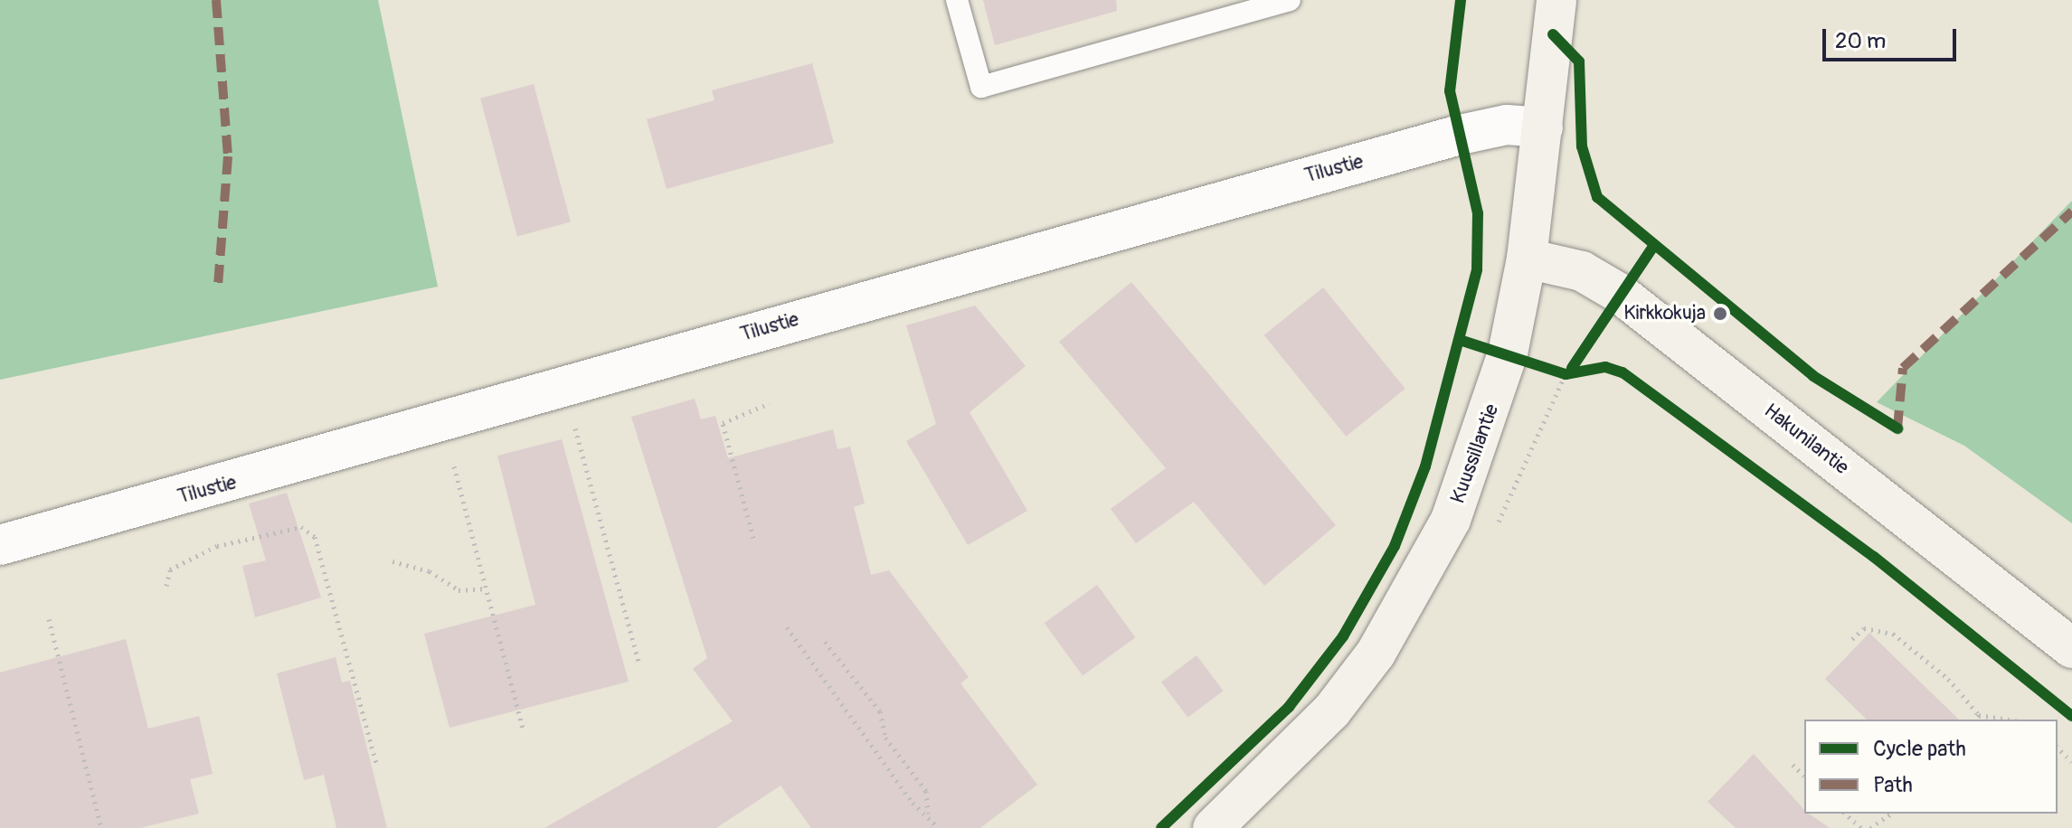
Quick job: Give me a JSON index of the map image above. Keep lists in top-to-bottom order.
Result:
{
  "streets": {
    "main road": ["Hakunilantie", "Kuussillantie"],
    "street": ["Tilustie"]
  },
  "crossings": [
    ["Tilustie", "Kuussillantie"],
    ["Hakunilantie", "Kuussillantie"]
  ],
  "places": ["Kirkkokuja"],
  "legend": ["Cycle path", "Path"],
  "scale_bar": "20 m"
}
